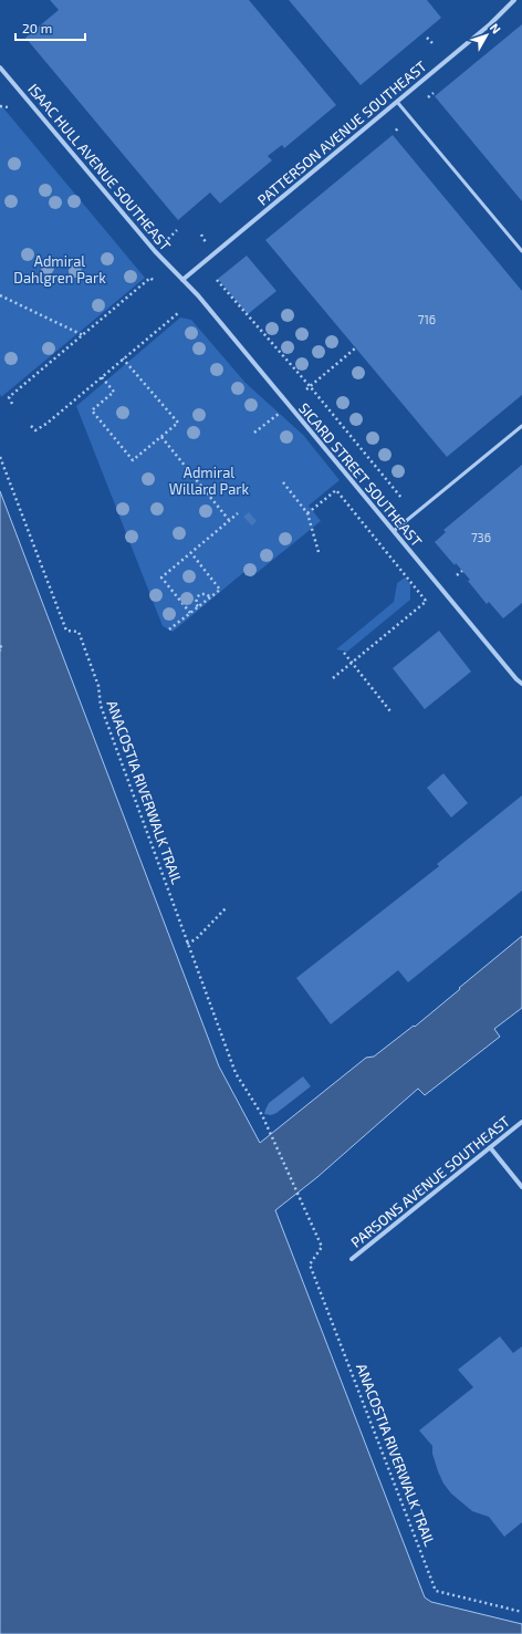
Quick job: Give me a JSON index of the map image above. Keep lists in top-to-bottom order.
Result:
{
  "streets": {
    "street": [
      "PATTERSON AVENUE SOUTHEAST",
      "ISAAC HULL AVENUE SOUTHEAST",
      "SICARD STREET SOUTHEAST",
      "PARSONS AVENUE SOUTHEAST"
    ],
    "path": ["ANACOSTIA RIVERWALK TRAIL"]
  },
  "crossings": [
    ["PATTERSON AVENUE SOUTHEAST", "ISAAC HULL AVENUE SOUTHEAST"],
    ["PATTERSON AVENUE SOUTHEAST", "SICARD STREET SOUTHEAST"],
    ["ISAAC HULL AVENUE SOUTHEAST", "SICARD STREET SOUTHEAST"]
  ],
  "parks": ["Admiral Dahlgren Park", "Admiral Willard Park"],
  "house_numbers": ["716", "736"],
  "scale_bar": "20 m",
  "north": "top right"
}
